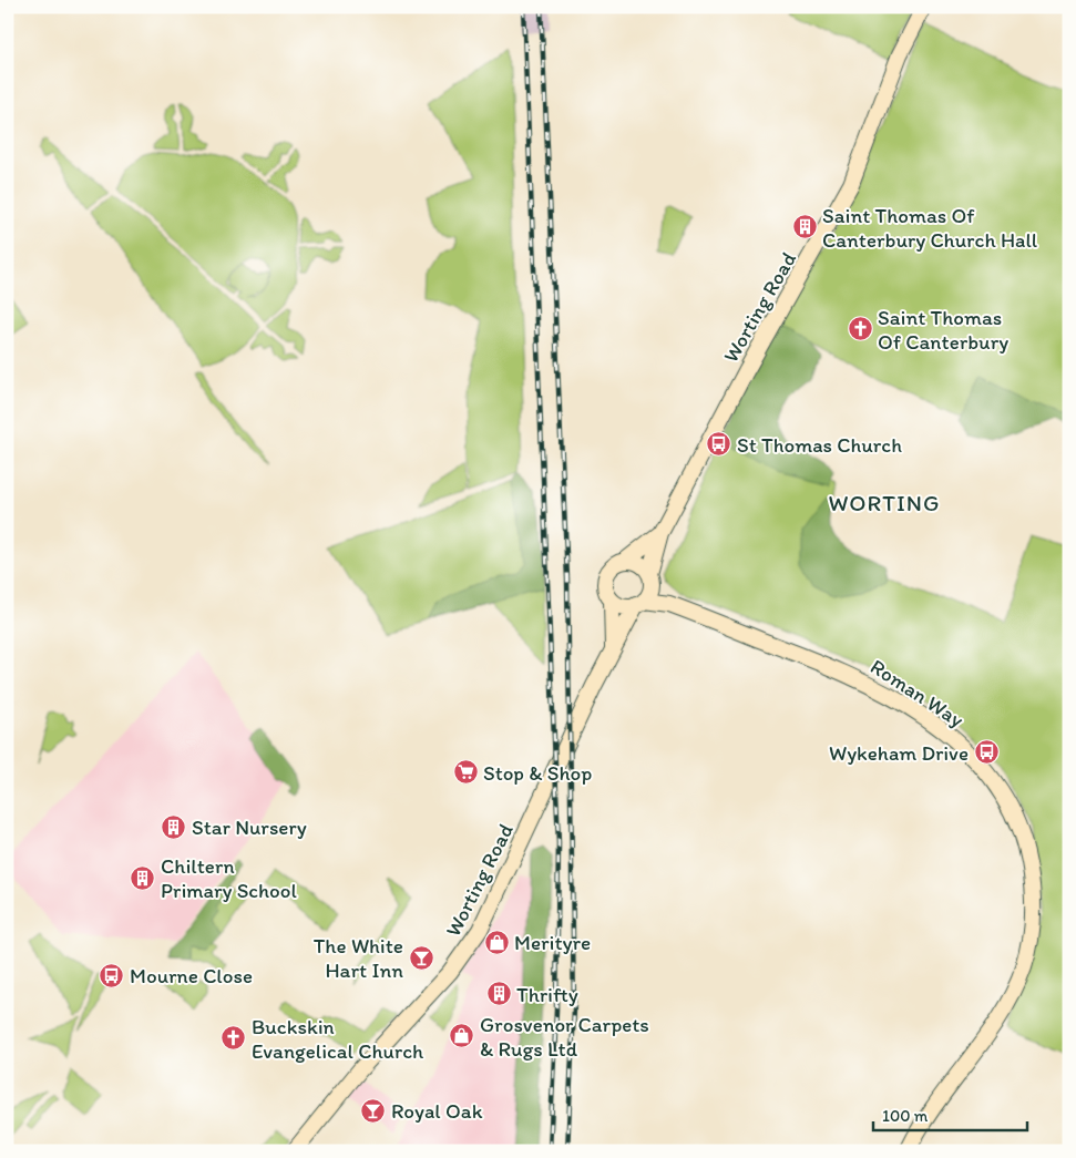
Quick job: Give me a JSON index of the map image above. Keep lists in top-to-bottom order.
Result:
{
  "streets": {
    "main road": ["Worting Road", "Roman Way"]
  },
  "crossings": [
    ["Worting Road", "Roman Way"]
  ],
  "districts": ["WORTING"],
  "places": {
    "building": [
      "Saint Thomas Of Canterbury Church Hall",
      "Star Nursery",
      "Chiltern Primary School",
      "Thrifty"
    ],
    "church": ["Saint Thomas Of Canterbury", "Buckskin Evangelical Church"],
    "bus stop": ["St Thomas Church", "Wykeham Drive", "Mourne Close"],
    "supermarket": ["Stop & Shop"],
    "shop": ["Merityre", "Grosvenor Carpets & Rugs Ltd"],
    "bar": ["The White Hart Inn", "Royal Oak"]
  },
  "scale_bar": "100 m"
}
